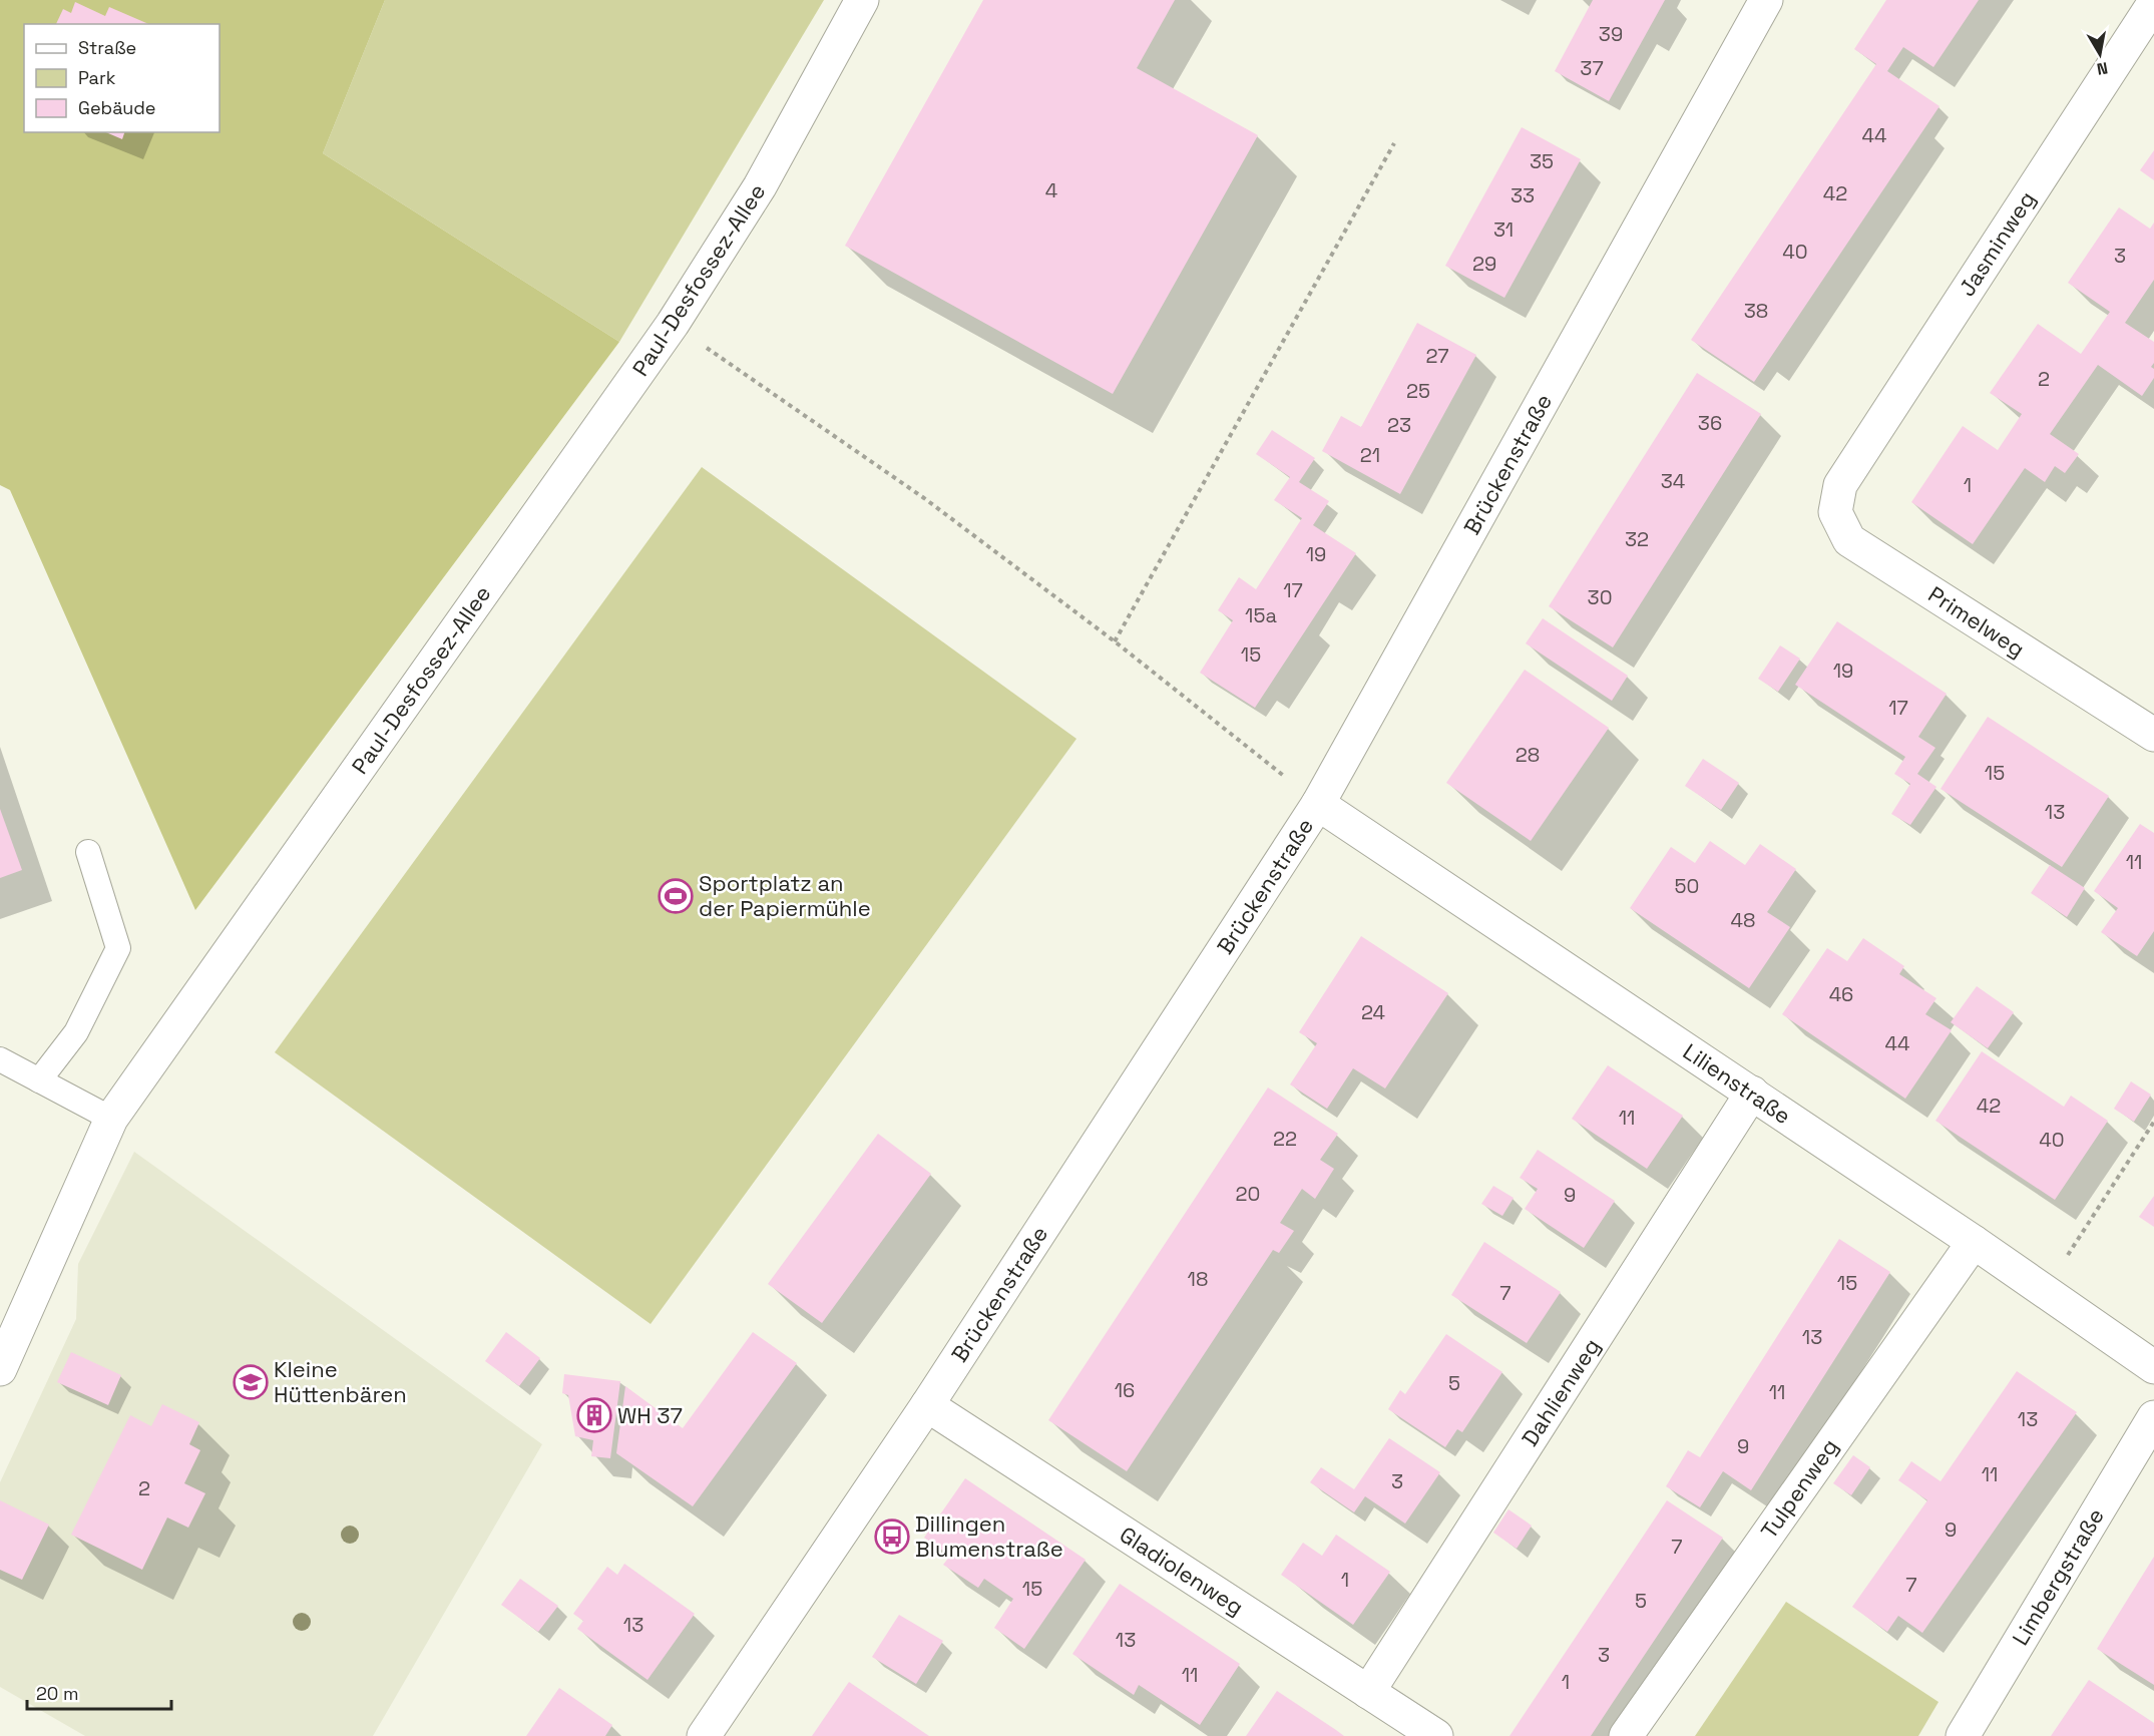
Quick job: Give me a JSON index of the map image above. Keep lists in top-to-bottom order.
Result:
{
  "streets": {
    "street": [
      "Jasminweg",
      "Paul-Desfossez-Allee",
      "Brückenstraße",
      "Primelweg",
      "Lilienstraße",
      "Dahlienweg",
      "Tulpenweg",
      "Gladiolenweg",
      "Limbergstraße"
    ]
  },
  "crossings": [
    ["Jasminweg", "Primelweg"],
    ["Brückenstraße", "Lilienstraße"],
    ["Brückenstraße", "Gladiolenweg"],
    ["Lilienstraße", "Dahlienweg"],
    ["Lilienstraße", "Tulpenweg"],
    ["Dahlienweg", "Gladiolenweg"]
  ],
  "places": {
    "sports": ["Sportplatz an der Papiermühle"],
    "school or university": ["Kleine Hüttenbären"],
    "building": ["WH 37"],
    "bus stop": ["Dillingen Blumenstraße"]
  },
  "house_numbers": [
    "39",
    "37",
    "44",
    "35",
    "4",
    "42",
    "33",
    "31",
    "40",
    "3",
    "29",
    "38",
    "27",
    "2",
    "25",
    "36",
    "23",
    "21",
    "34",
    "1",
    "32",
    "19",
    "17",
    "30",
    "15a",
    "15",
    "19",
    "17",
    "28",
    "15",
    "13",
    "11",
    "50",
    "48",
    "46",
    "24",
    "44",
    "42",
    "11",
    "22",
    "40",
    "20",
    "9",
    "18",
    "15",
    "7",
    "13",
    "5",
    "16",
    "11",
    "13",
    "9",
    "11",
    "3",
    "2",
    "9",
    "7",
    "1",
    "7",
    "15",
    "5",
    "13",
    "13",
    "3",
    "11",
    "1"
  ],
  "legend": ["Straße", "Park", "Gebäude"],
  "scale_bar": "20 m",
  "north": "bottom"
}
